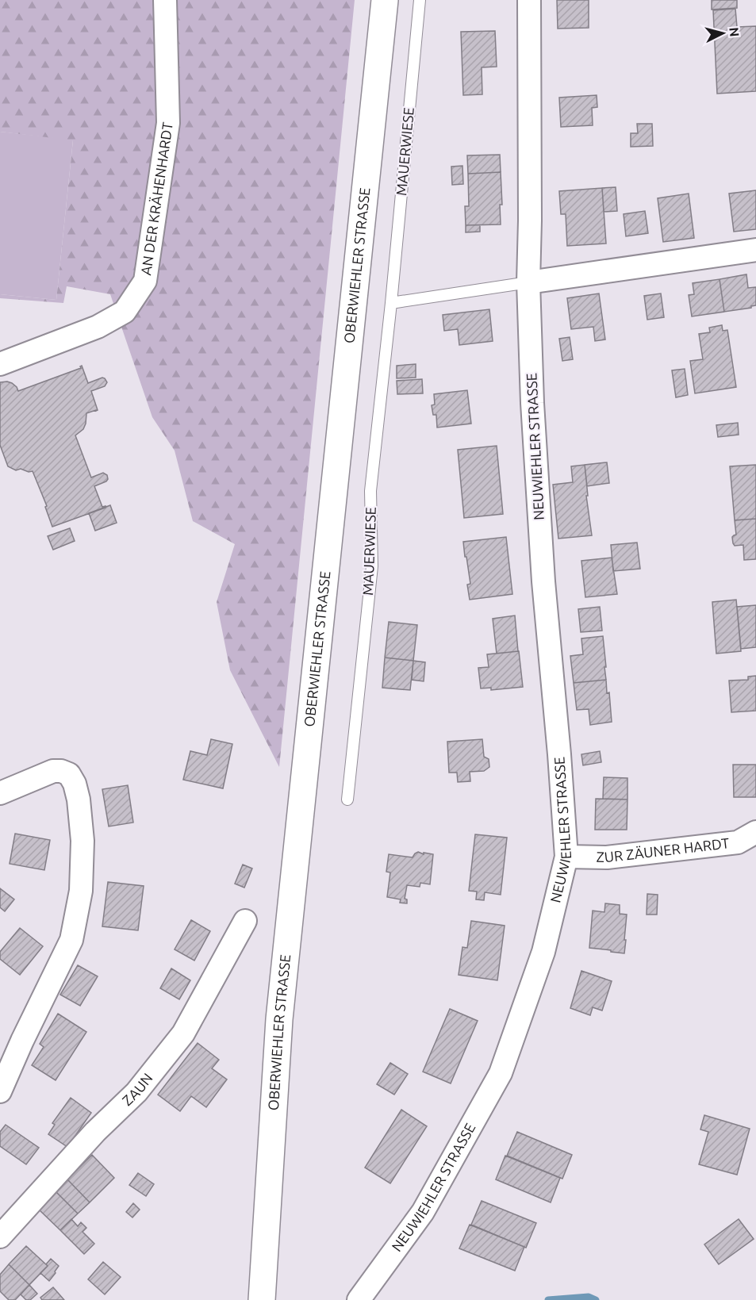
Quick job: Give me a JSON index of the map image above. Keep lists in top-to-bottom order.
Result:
{
  "streets": {
    "main road": ["OBERWIEHLER STRASSE"],
    "street": [
      "AN DER KRÄHENHARDT",
      "NEUWIEHLER STRASSE",
      "ZUR ZÄUNER HARDT",
      "ZAUN"
    ],
    "lane": ["MAUERWIESE"]
  },
  "crossings": [
    ["NEUWIEHLER STRASSE", "ZUR ZÄUNER HARDT"]
  ],
  "north": "right"
}
